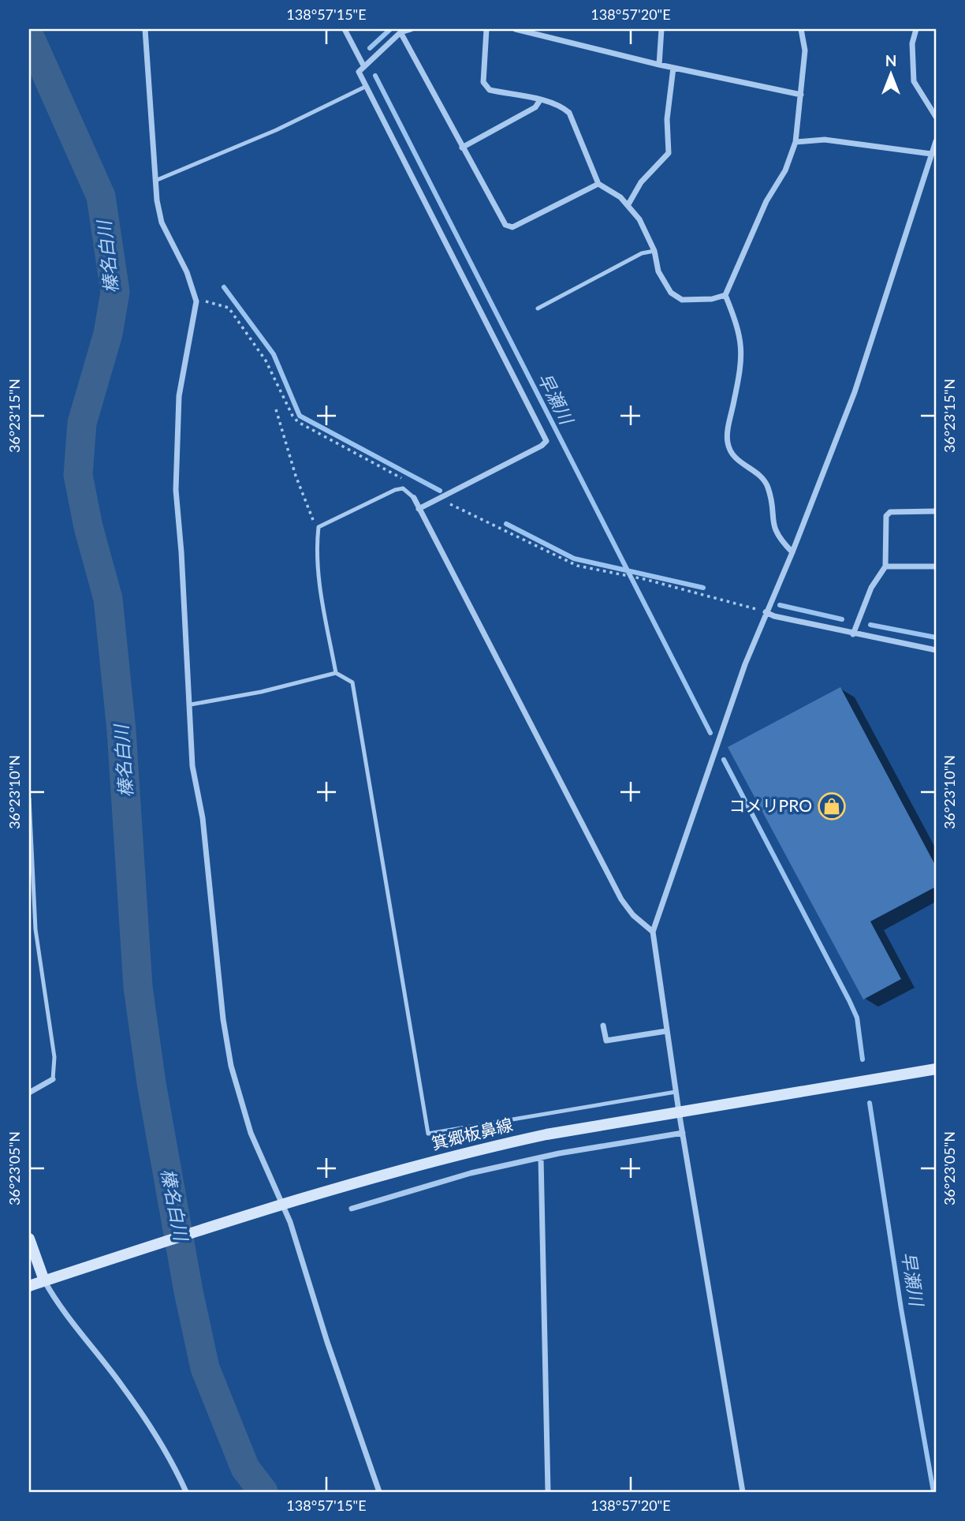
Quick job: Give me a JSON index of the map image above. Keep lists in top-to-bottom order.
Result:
{
  "streets": {
    "main road": ["箕郷板鼻線"]
  },
  "water": ["榛名白川", "早瀬川"],
  "places": {
    "shop": ["コメリPRO"]
  },
  "north": "top",
  "coordinates": [
    "138°57'15\"E",
    "138°57'20\"E",
    "36°23'15\"N",
    "36°23'10\"N",
    "36°23'05\"N"
  ]
}
